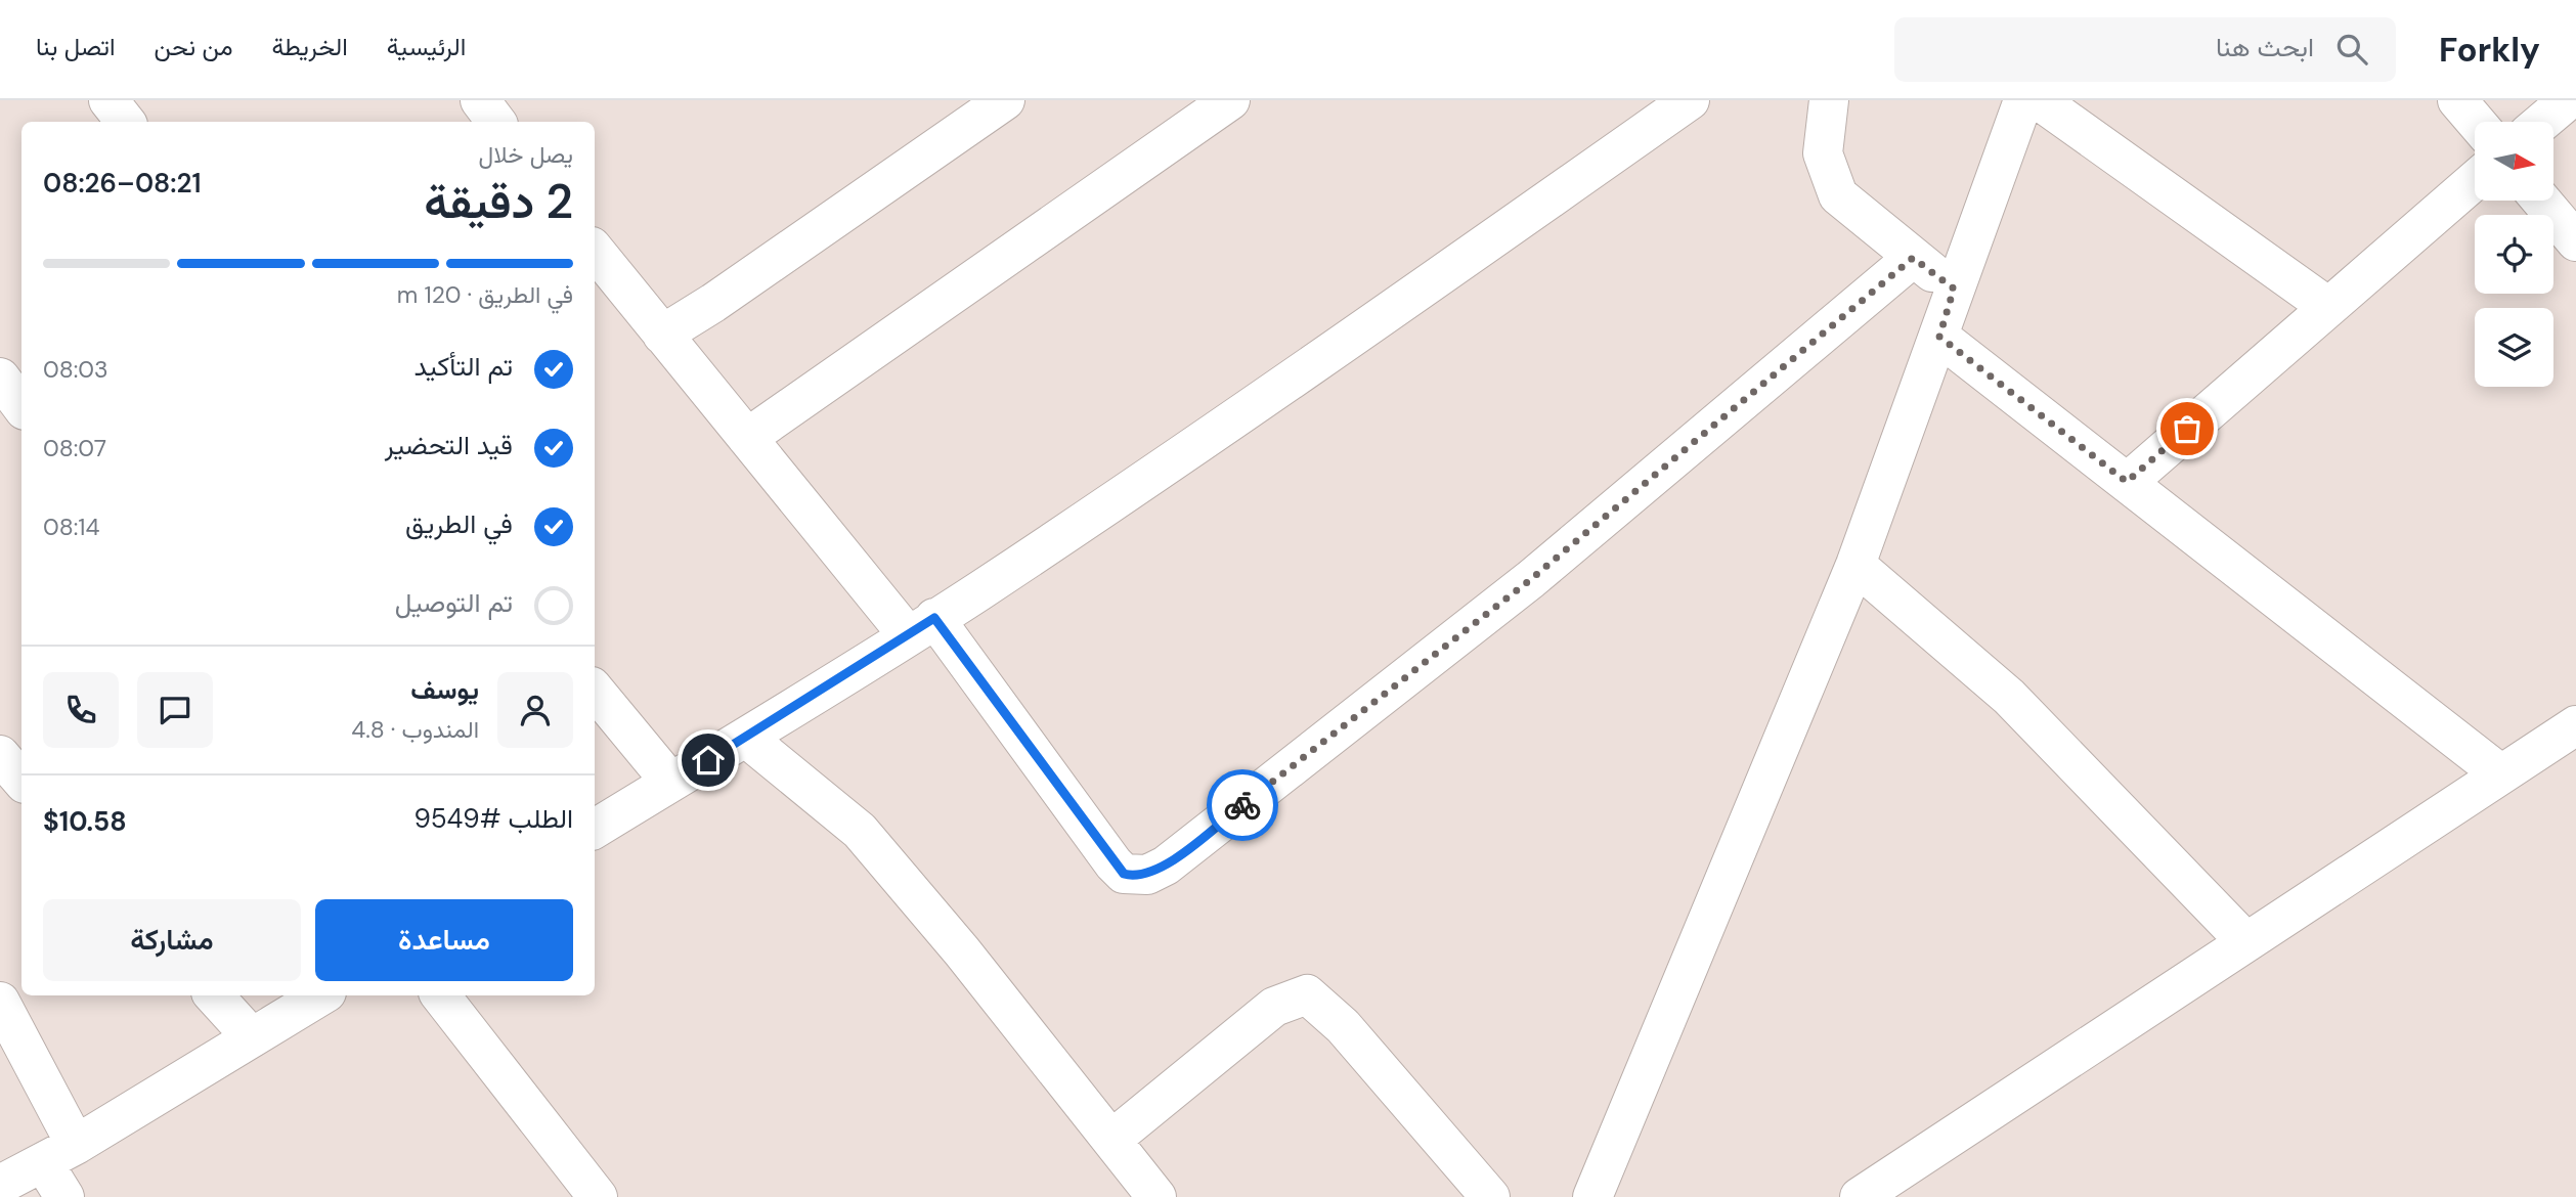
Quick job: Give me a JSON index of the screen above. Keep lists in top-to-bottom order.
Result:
{
  "north": "right",
  "page": {
    "header": "Forkly",
    "search": "ابحث هنا",
    "nav": [
      "الرئيسية",
      "الخريطة",
      "من نحن",
      "اتصل بنا"
    ],
    "heading": ["2 دقيقة", "يصل خلال", "08:21–08:26"],
    "panel": [
      "يوسف",
      "المندوب · 4.8",
      "الطلب #9549",
      "$10.58"
    ],
    "bar": "في الطريق · 120 m",
    "list": [
      ["تم التأكيد", "08:03"],
      ["قيد التحضير", "08:07"],
      ["في الطريق", "08:14"],
      "تم التوصيل"
    ],
    "buttons": ["مساعدة", "مشاركة"]
  }
}
